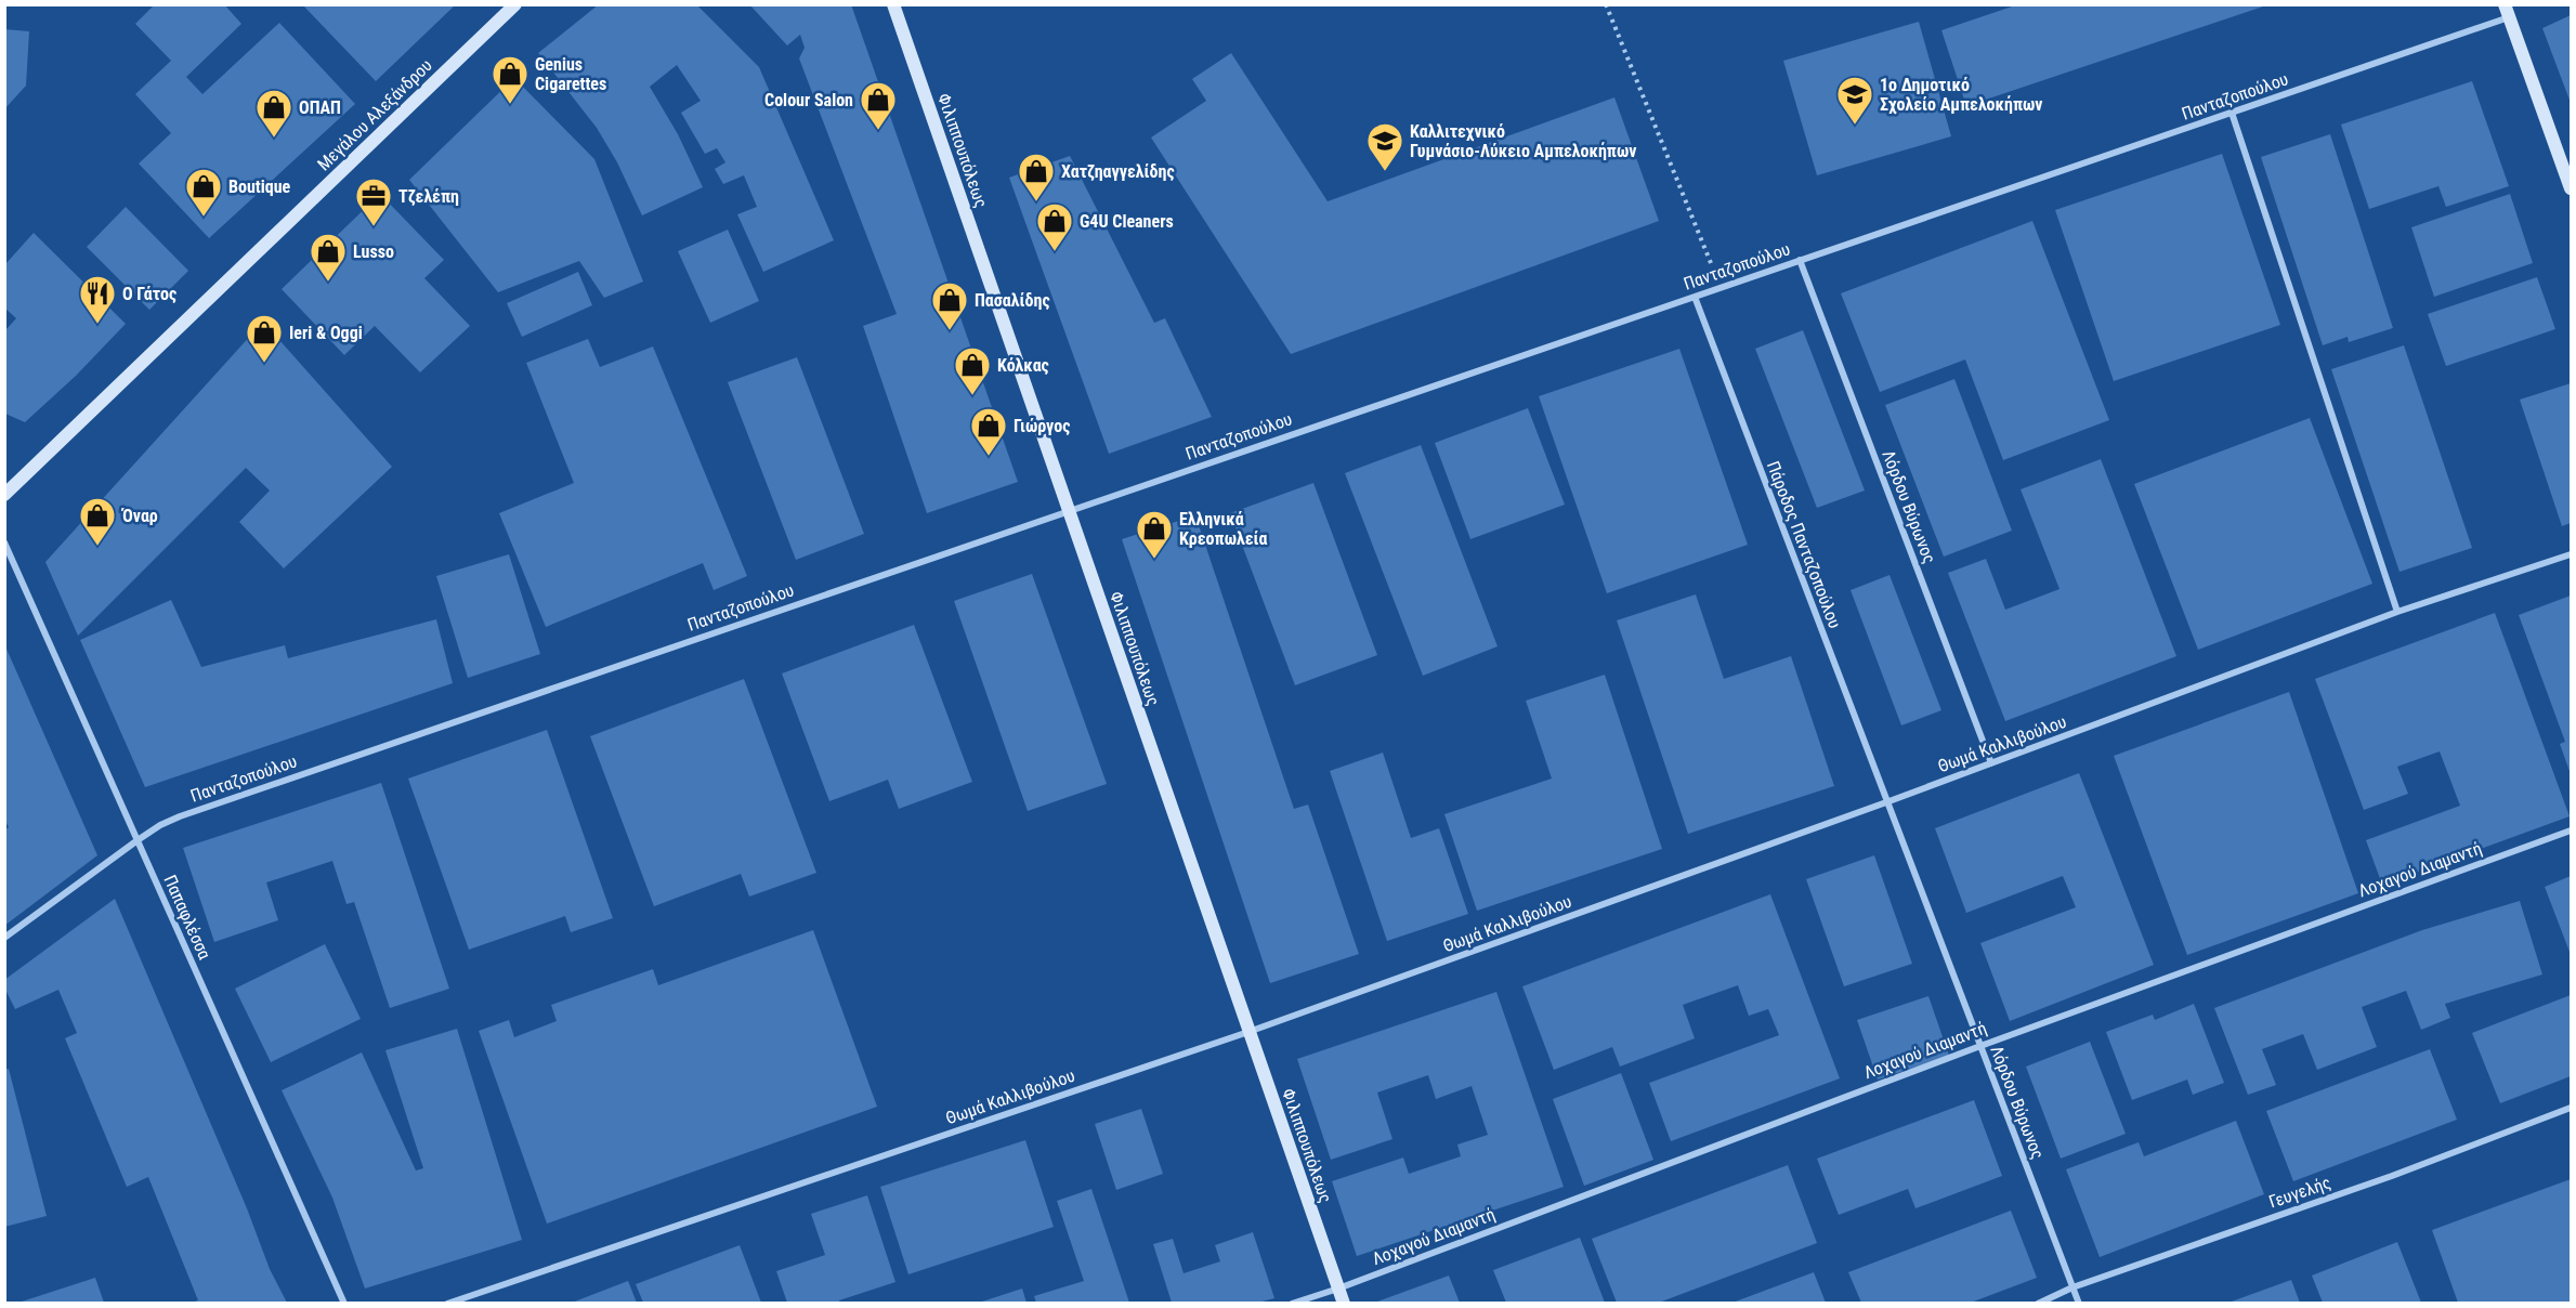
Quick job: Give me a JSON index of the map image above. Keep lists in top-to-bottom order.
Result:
{
  "streets": {
    "main road": ["Μεγάλου Αλεξάνδρου", "Φιλιππουπόλεως"],
    "street": [
      "Πανταζοπούλου",
      "Λόρδου Βύρωνος",
      "Πάροδος Πανταζοπούλου",
      "Θωμά Καλλιβούλου",
      "Λοχαγού Διαμαντή",
      "Παπαφλέσσα",
      "Γευγελής"
    ]
  },
  "crossings": [
    ["Πανταζοπούλου", "Φιλιππουπόλεως"],
    ["Πανταζοπούλου", "Λόρδου Βύρωνος"],
    ["Πανταζοπούλου", "Πάροδος Πανταζοπούλου"],
    ["Πανταζοπούλου", "Παπαφλέσσα"],
    ["Φιλιππουπόλεως", "Θωμά Καλλιβούλου"],
    ["Φιλιππουπόλεως", "Λοχαγού Διαμαντή"],
    ["Λόρδου Βύρωνος", "Πάροδος Πανταζοπούλου"],
    ["Λόρδου Βύρωνος", "Θωμά Καλλιβούλου"],
    ["Λόρδου Βύρωνος", "Λοχαγού Διαμαντή"],
    ["Λόρδου Βύρωνος", "Γευγελής"],
    ["Πάροδος Πανταζοπούλου", "Θωμά Καλλιβούλου"]
  ],
  "places": {
    "shop": [
      "Genius Cigarettes",
      "Colour Salon",
      "ΟΠΑΠ",
      "Χατζηαγγελίδης",
      "Boutique",
      "G4U Cleaners",
      "Lusso",
      "Πασαλίδης",
      "Ieri & Oggi",
      "Κόλκας",
      "Γιώργος",
      "Όναρ",
      "Ελληνικά Κρεοπωλεία"
    ],
    "school or university": ["1ο Δημοτικό Σχολείο Αμπελοκήπων", "Καλλιτεχνικό Γυμνάσιο-Λύκειο Αμπελοκήπων"],
    "office": ["Τζελέπη"],
    "restaurant": ["Ο Γάτος"]
  }
}
